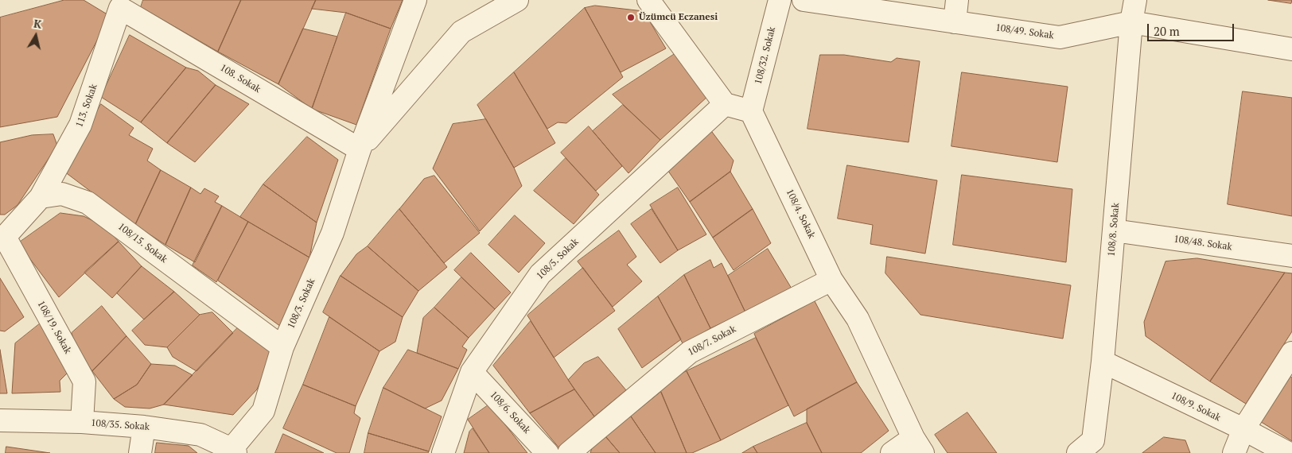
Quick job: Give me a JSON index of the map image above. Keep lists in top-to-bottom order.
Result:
{
  "streets": {
    "street": [
      "108/49. Sokak",
      "108/32. Sokak",
      "108. Sokak",
      "113. Sokak",
      "108/4. Sokak",
      "108/8. Sokak",
      "108/15. Sokak",
      "108/48. Sokak",
      "108/5. Sokak",
      "108/3. Sokak",
      "108/19. Sokak",
      "108/7. Sokak",
      "108/9. Sokak",
      "108/6. Sokak",
      "108/35. Sokak"
    ]
  },
  "crossings": [
    ["108/49. Sokak", "108/8. Sokak"],
    ["108/32. Sokak", "108/4. Sokak"],
    ["108. Sokak", "113. Sokak"],
    ["108. Sokak", "108/3. Sokak"],
    ["113. Sokak", "108/15. Sokak"],
    ["108/4. Sokak", "108/7. Sokak"],
    ["108/8. Sokak", "108/48. Sokak"],
    ["108/8. Sokak", "108/9. Sokak"],
    ["108/15. Sokak", "108/3. Sokak"],
    ["108/5. Sokak", "108/6. Sokak"],
    ["108/3. Sokak", "108/35. Sokak"],
    ["108/19. Sokak", "108/35. Sokak"]
  ],
  "places": ["Üzümcü Eczanesi"],
  "scale_bar": "20 m",
  "north": "top"
}
